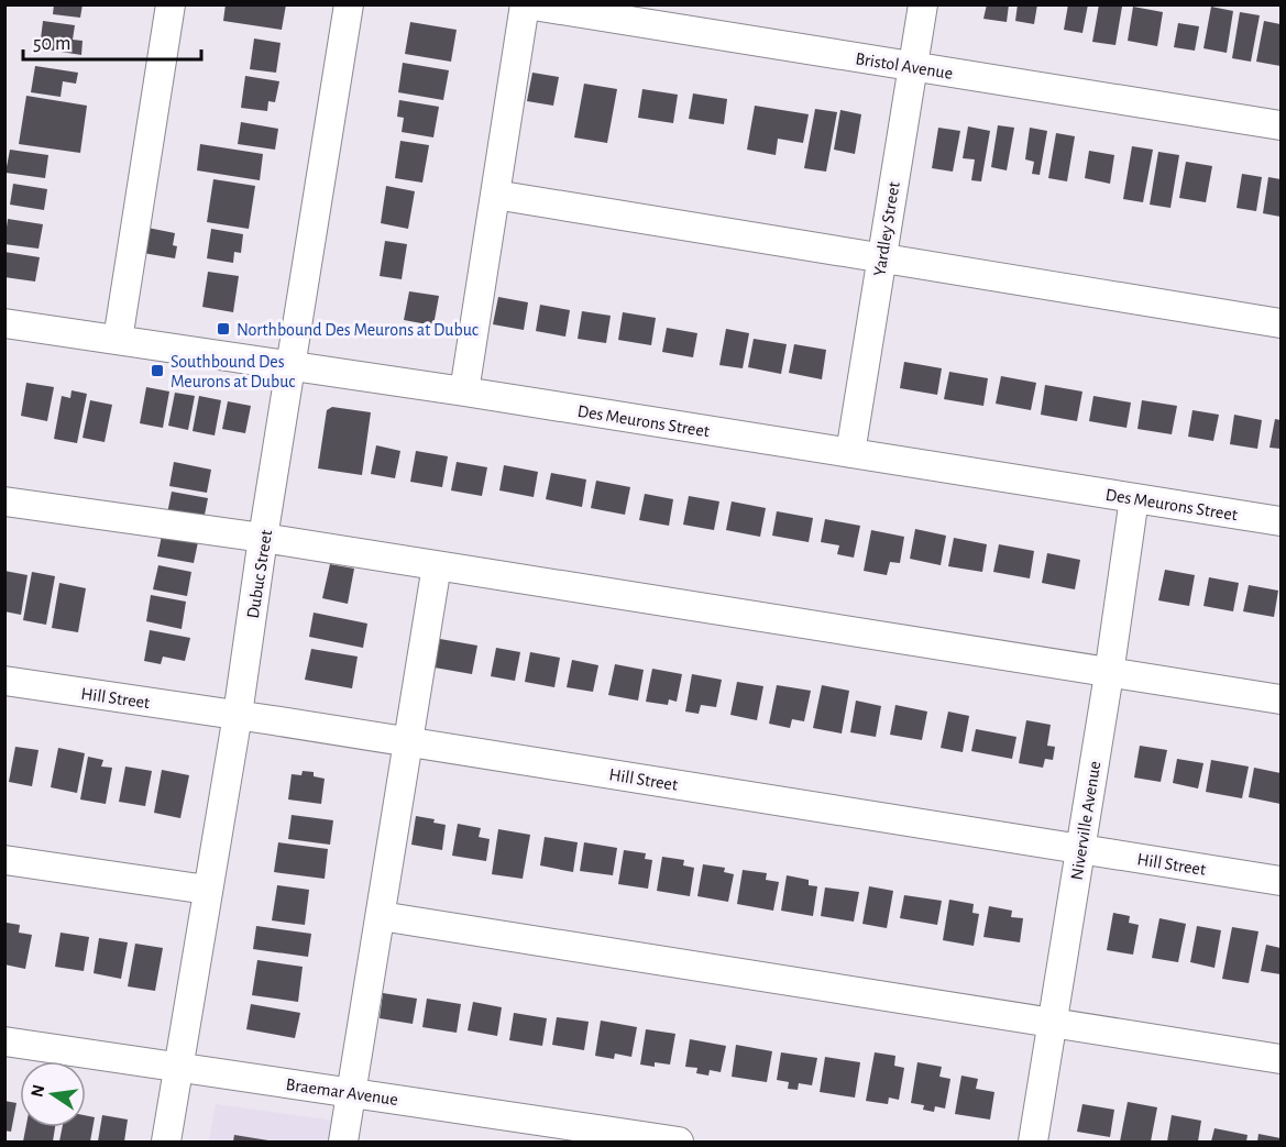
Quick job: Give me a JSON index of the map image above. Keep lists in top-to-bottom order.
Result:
{
  "streets": {
    "street": [
      "Bristol Avenue",
      "Yardley Street",
      "Des Meurons Street",
      "Dubuc Street",
      "Hill Street",
      "Niverville Avenue",
      "Braemar Avenue"
    ]
  },
  "crossings": [
    ["Bristol Avenue", "Yardley Street"],
    ["Yardley Street", "Des Meurons Street"],
    ["Des Meurons Street", "Dubuc Street"],
    ["Des Meurons Street", "Niverville Avenue"],
    ["Dubuc Street", "Hill Street"],
    ["Dubuc Street", "Braemar Avenue"],
    ["Hill Street", "Niverville Avenue"]
  ],
  "places": {
    "transit": ["Northbound Des Meurons at Dubuc", "Southbound Des Meurons at Dubuc"]
  },
  "scale_bar": "50 m",
  "north": "left"
}
